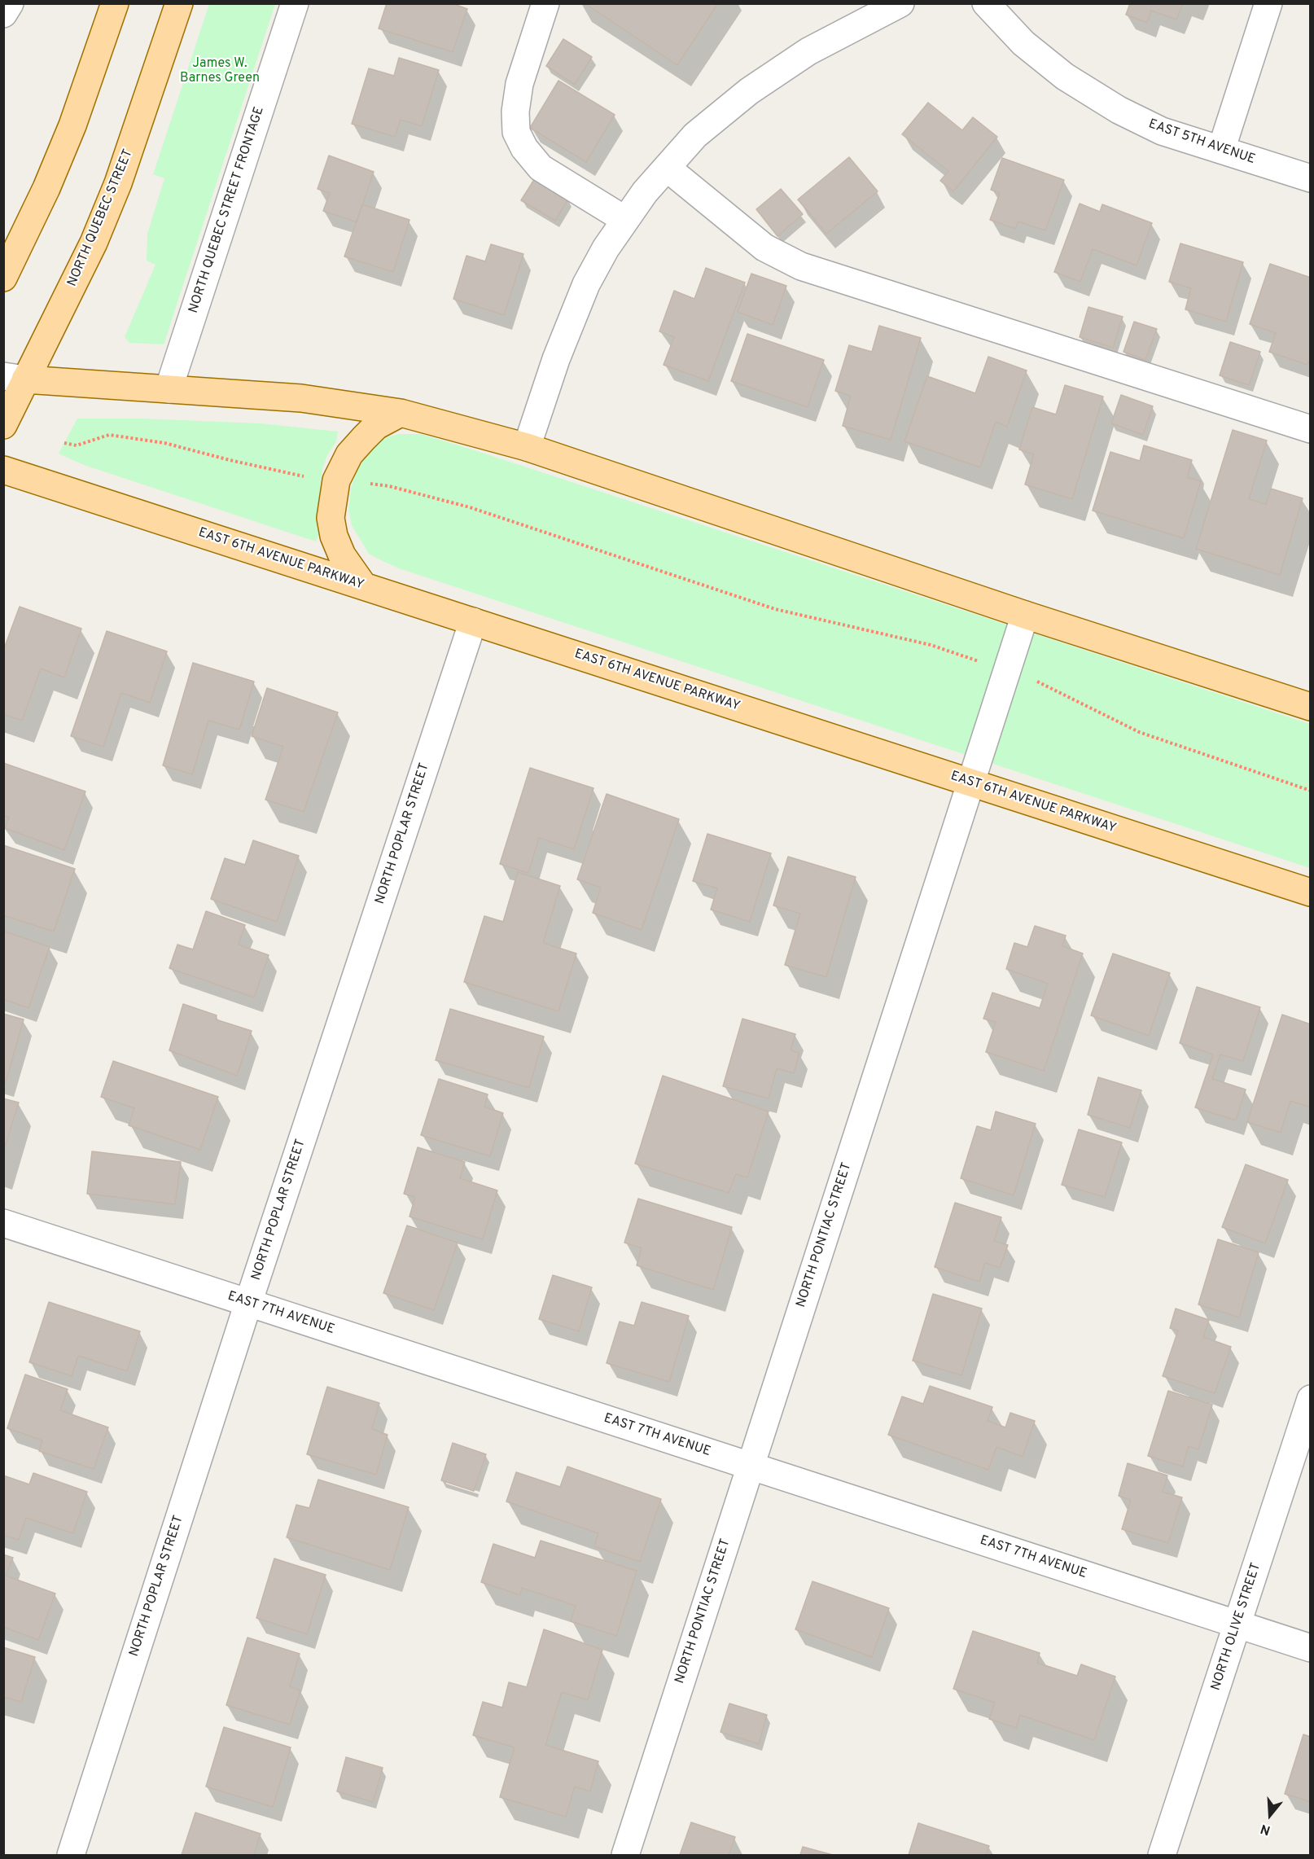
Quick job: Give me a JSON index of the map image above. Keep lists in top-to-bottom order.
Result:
{
  "streets": {
    "main road": ["NORTH QUEBEC STREET", "EAST 6TH AVENUE PARKWAY"],
    "street": [
      "EAST 5TH AVENUE",
      "NORTH QUEBEC STREET FRONTAGE",
      "NORTH POPLAR STREET",
      "NORTH PONTIAC STREET",
      "EAST 7TH AVENUE",
      "NORTH OLIVE STREET"
    ]
  },
  "crossings": [
    ["EAST 6TH AVENUE PARKWAY", "NORTH POPLAR STREET"],
    ["EAST 6TH AVENUE PARKWAY", "NORTH PONTIAC STREET"],
    ["NORTH POPLAR STREET", "EAST 7TH AVENUE"],
    ["NORTH PONTIAC STREET", "EAST 7TH AVENUE"],
    ["EAST 7TH AVENUE", "NORTH OLIVE STREET"]
  ],
  "parks": ["James W. Barnes Green"],
  "north": "bottom"
}
